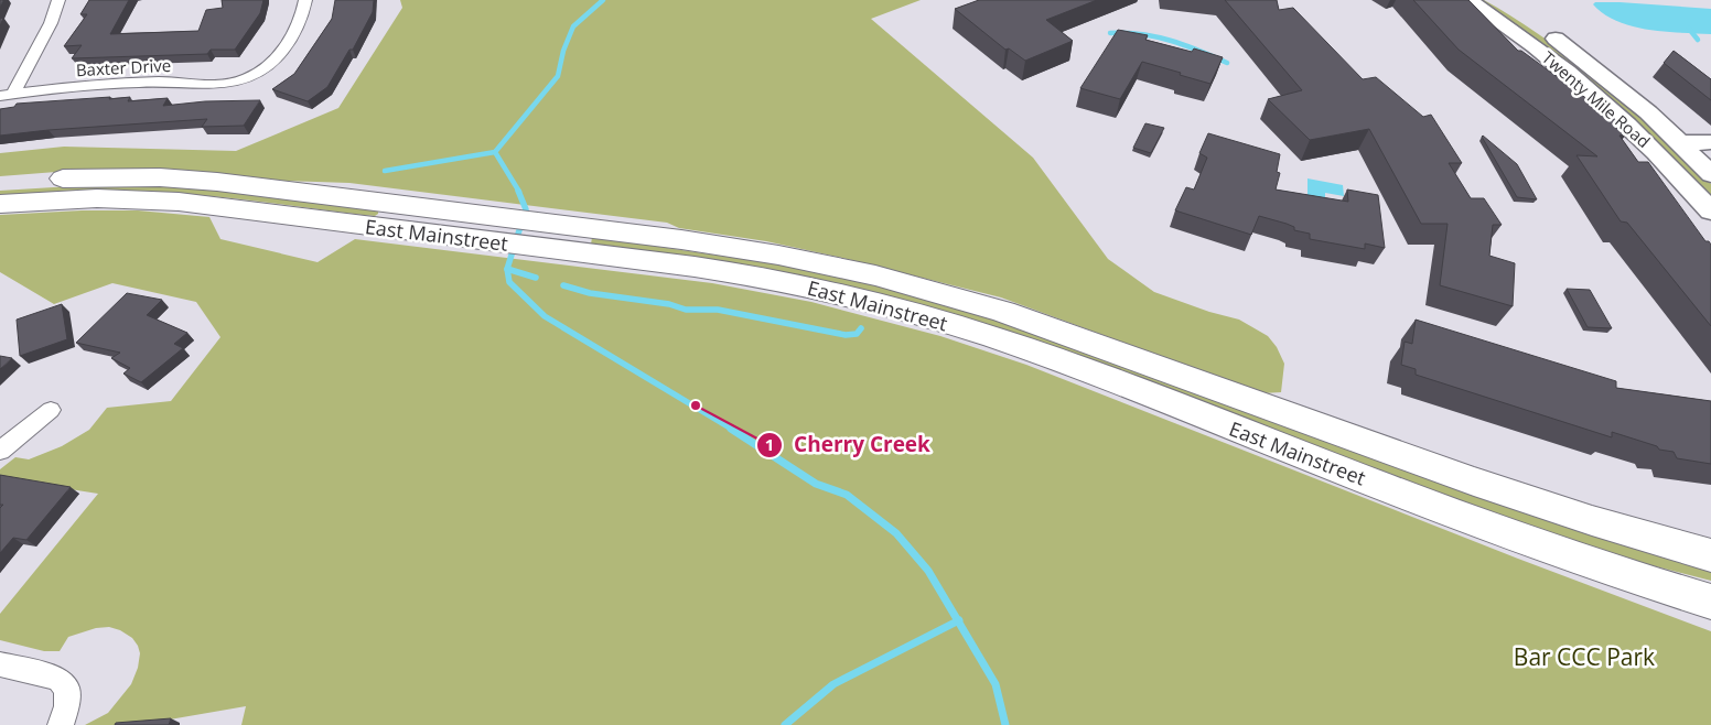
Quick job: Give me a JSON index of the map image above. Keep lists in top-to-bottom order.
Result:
{
  "streets": {
    "main road": ["Twenty Mile Road", "East Mainstreet"],
    "street": ["Baxter Drive"]
  },
  "parks": ["Bar CCC Park"],
  "places": ["Cherry Creek"]
}
